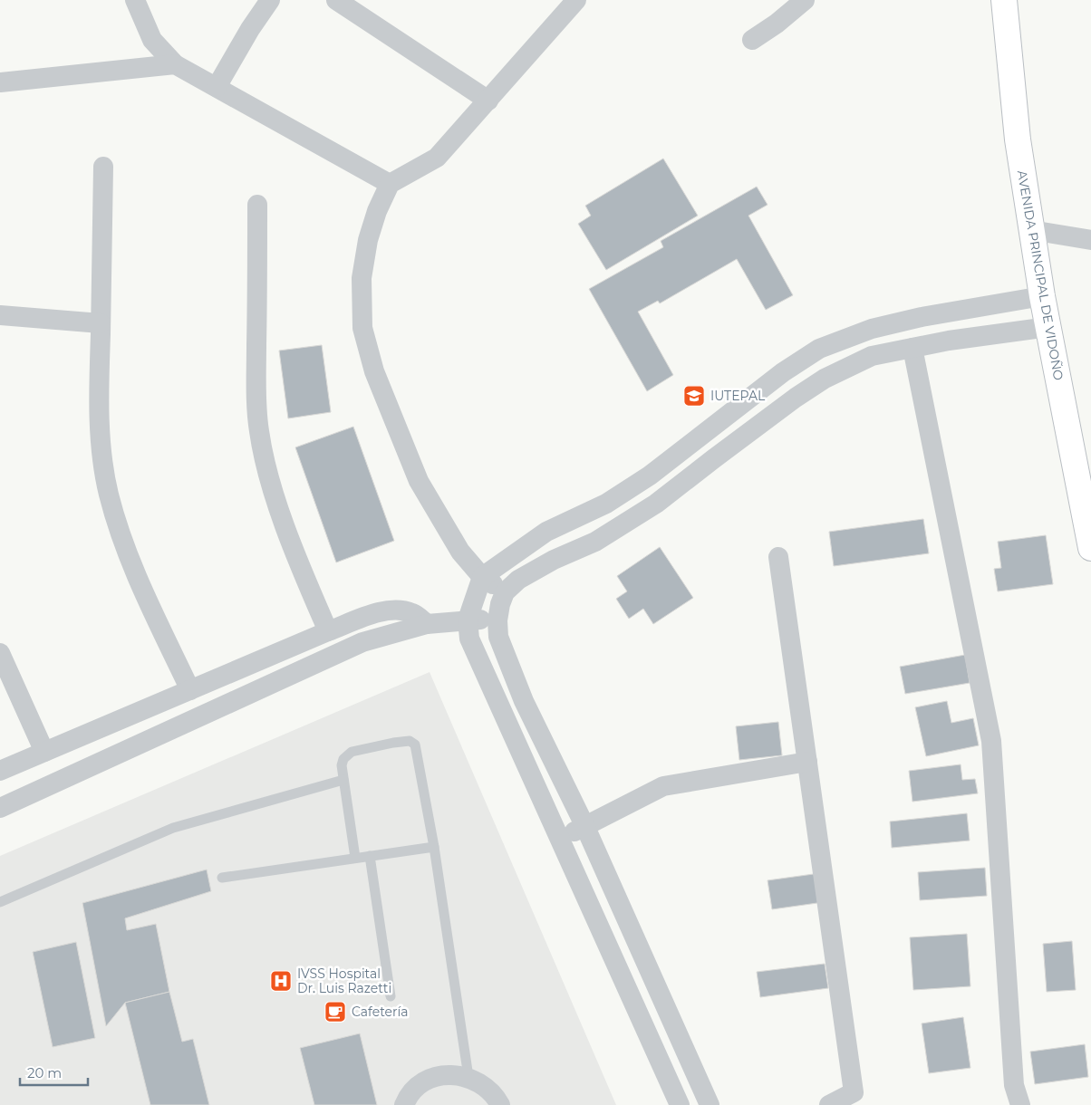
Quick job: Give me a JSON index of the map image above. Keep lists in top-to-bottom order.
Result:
{
  "streets": {
    "main road": ["AVENIDA PRINCIPAL DE VIDOÑO"]
  },
  "places": {
    "school or university": ["IUTEPAL"],
    "hospital": ["IVSS Hospital Dr. Luis Razetti"],
    "cafe": ["Cafetería"]
  },
  "scale_bar": "20 m"
}
